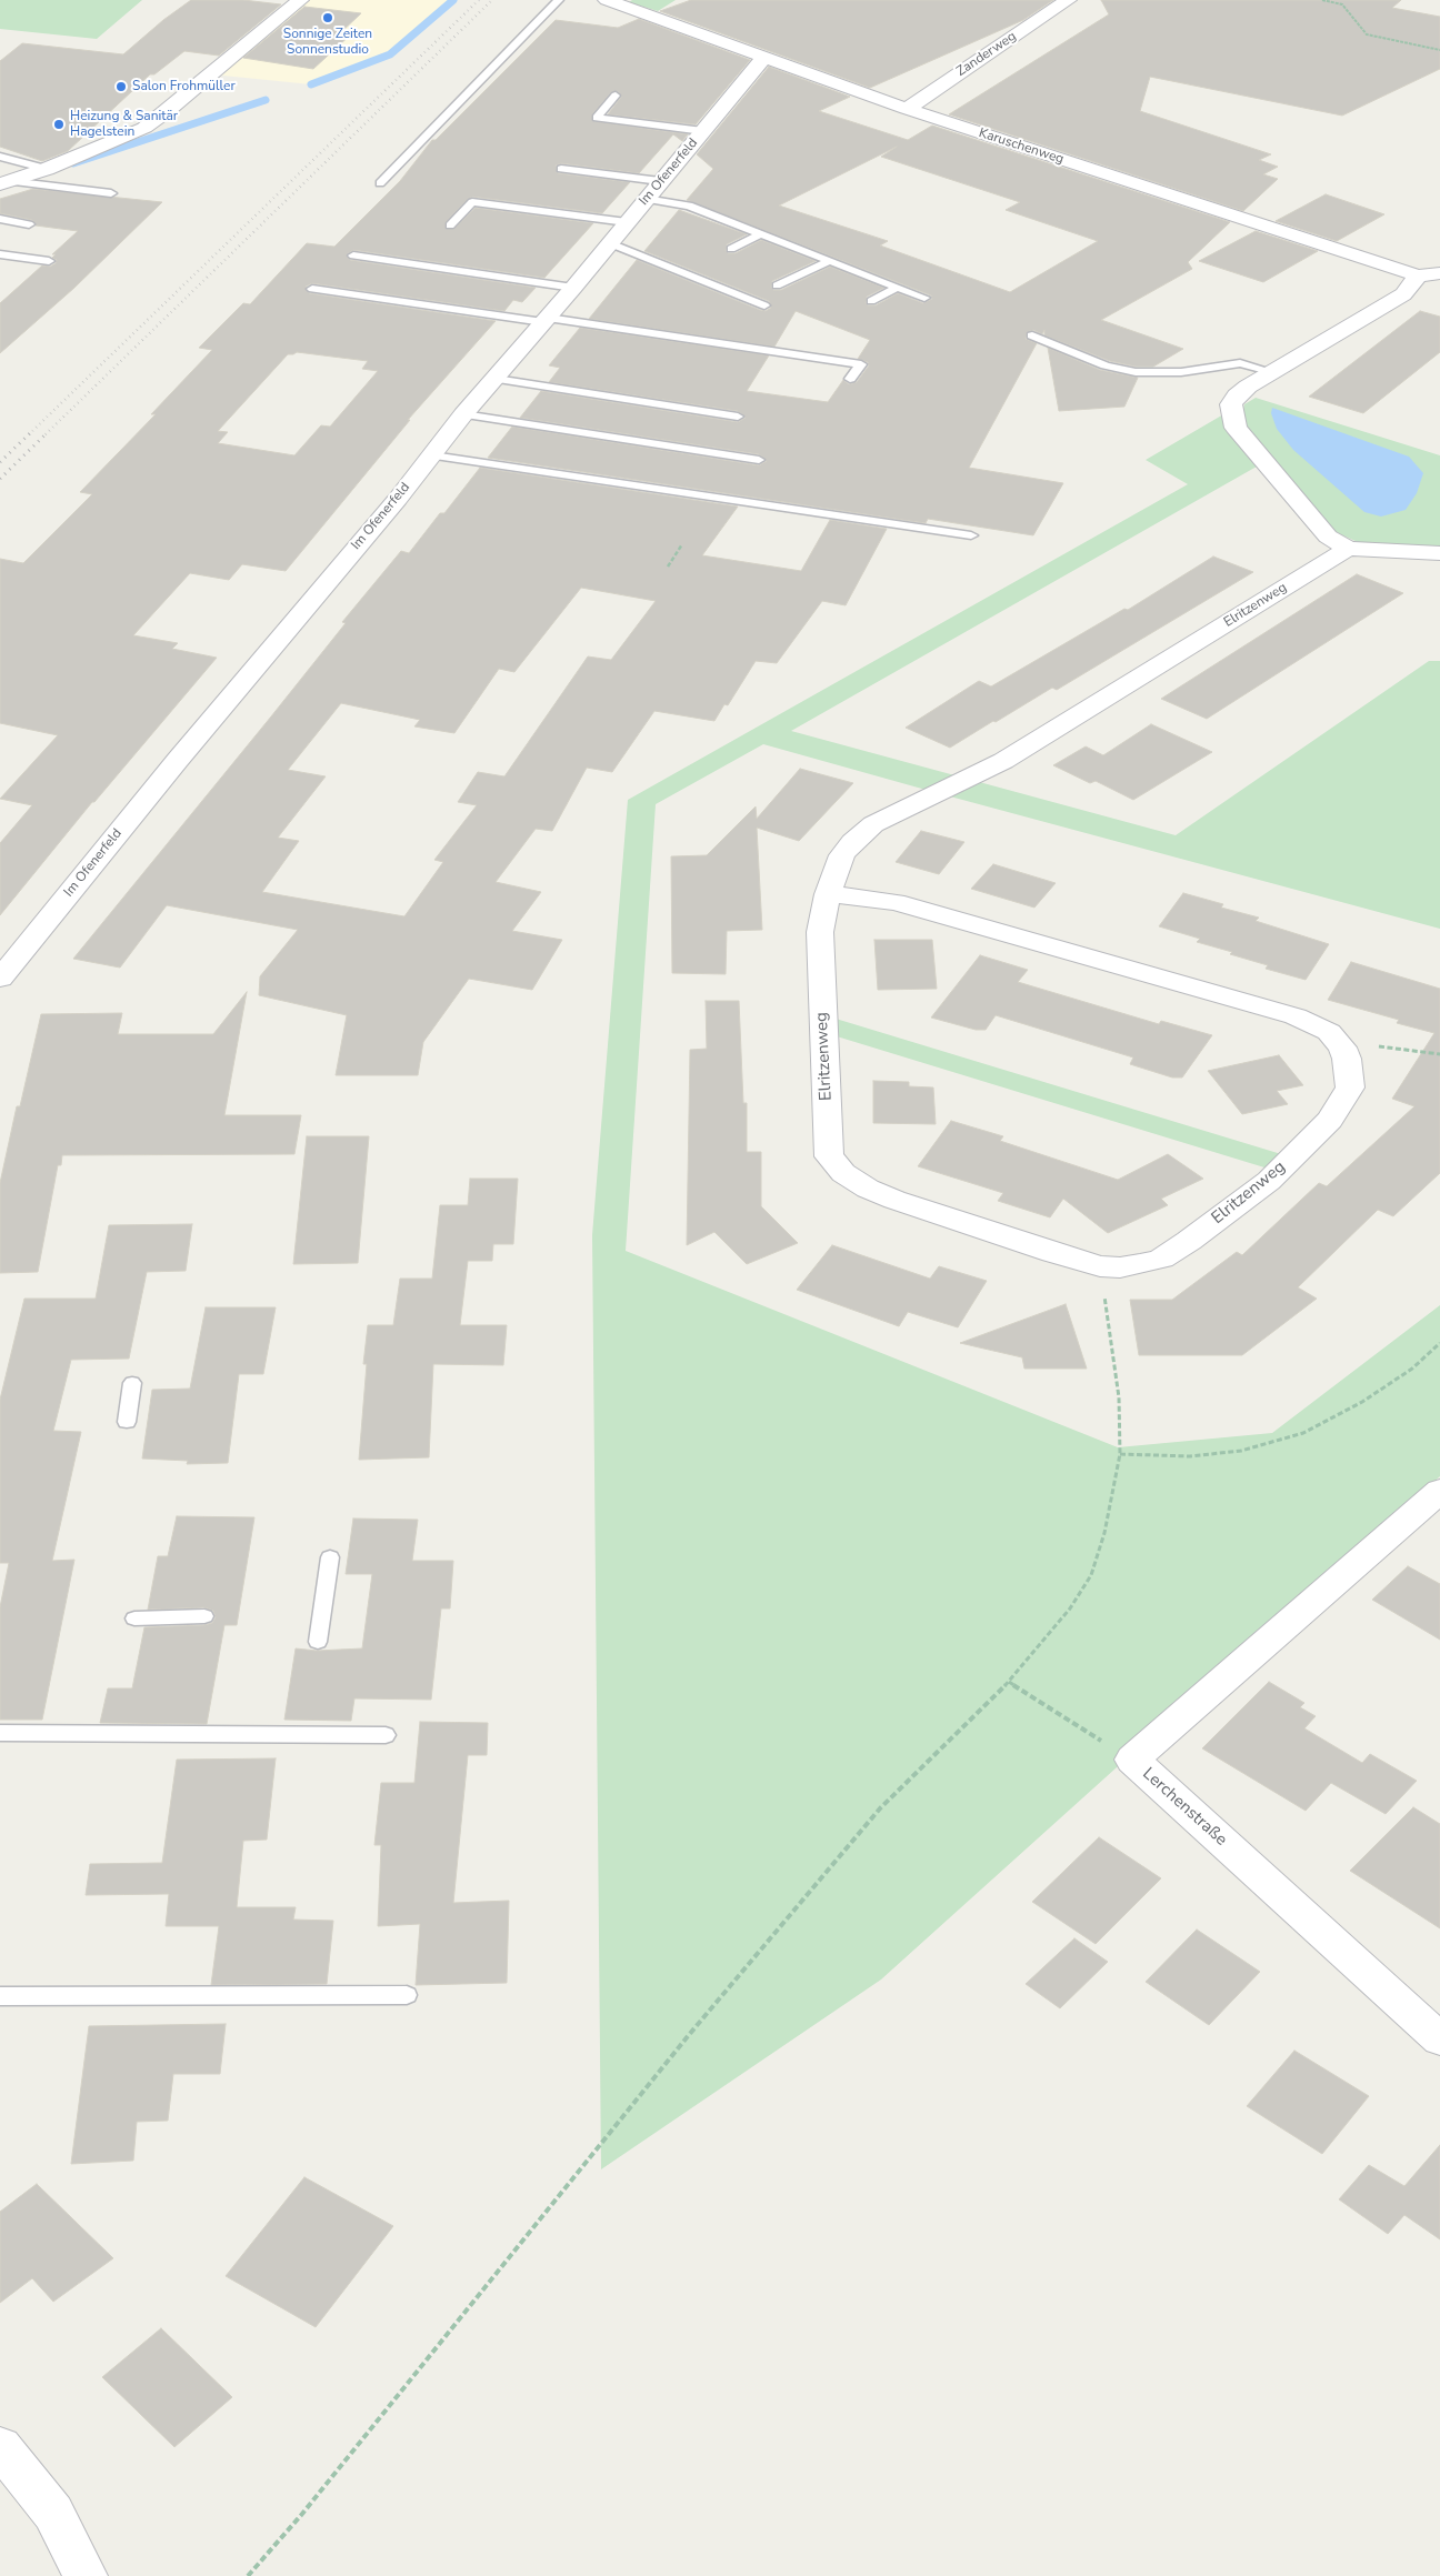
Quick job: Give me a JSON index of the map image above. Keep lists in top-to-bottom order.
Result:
{
  "streets": {
    "street": [
      "Zanderweg",
      "Karuschenweg",
      "Im Ofenerfeld",
      "Elritzenweg",
      "Lerchenstraße"
    ]
  },
  "crossings": [
    ["Zanderweg", "Karuschenweg"],
    ["Karuschenweg", "Im Ofenerfeld"]
  ],
  "places": ["Sonnige Zeiten Sonnenstudio", "Salon Frohmüller", "Heizung & Sanitär Hagelstein"]
}
